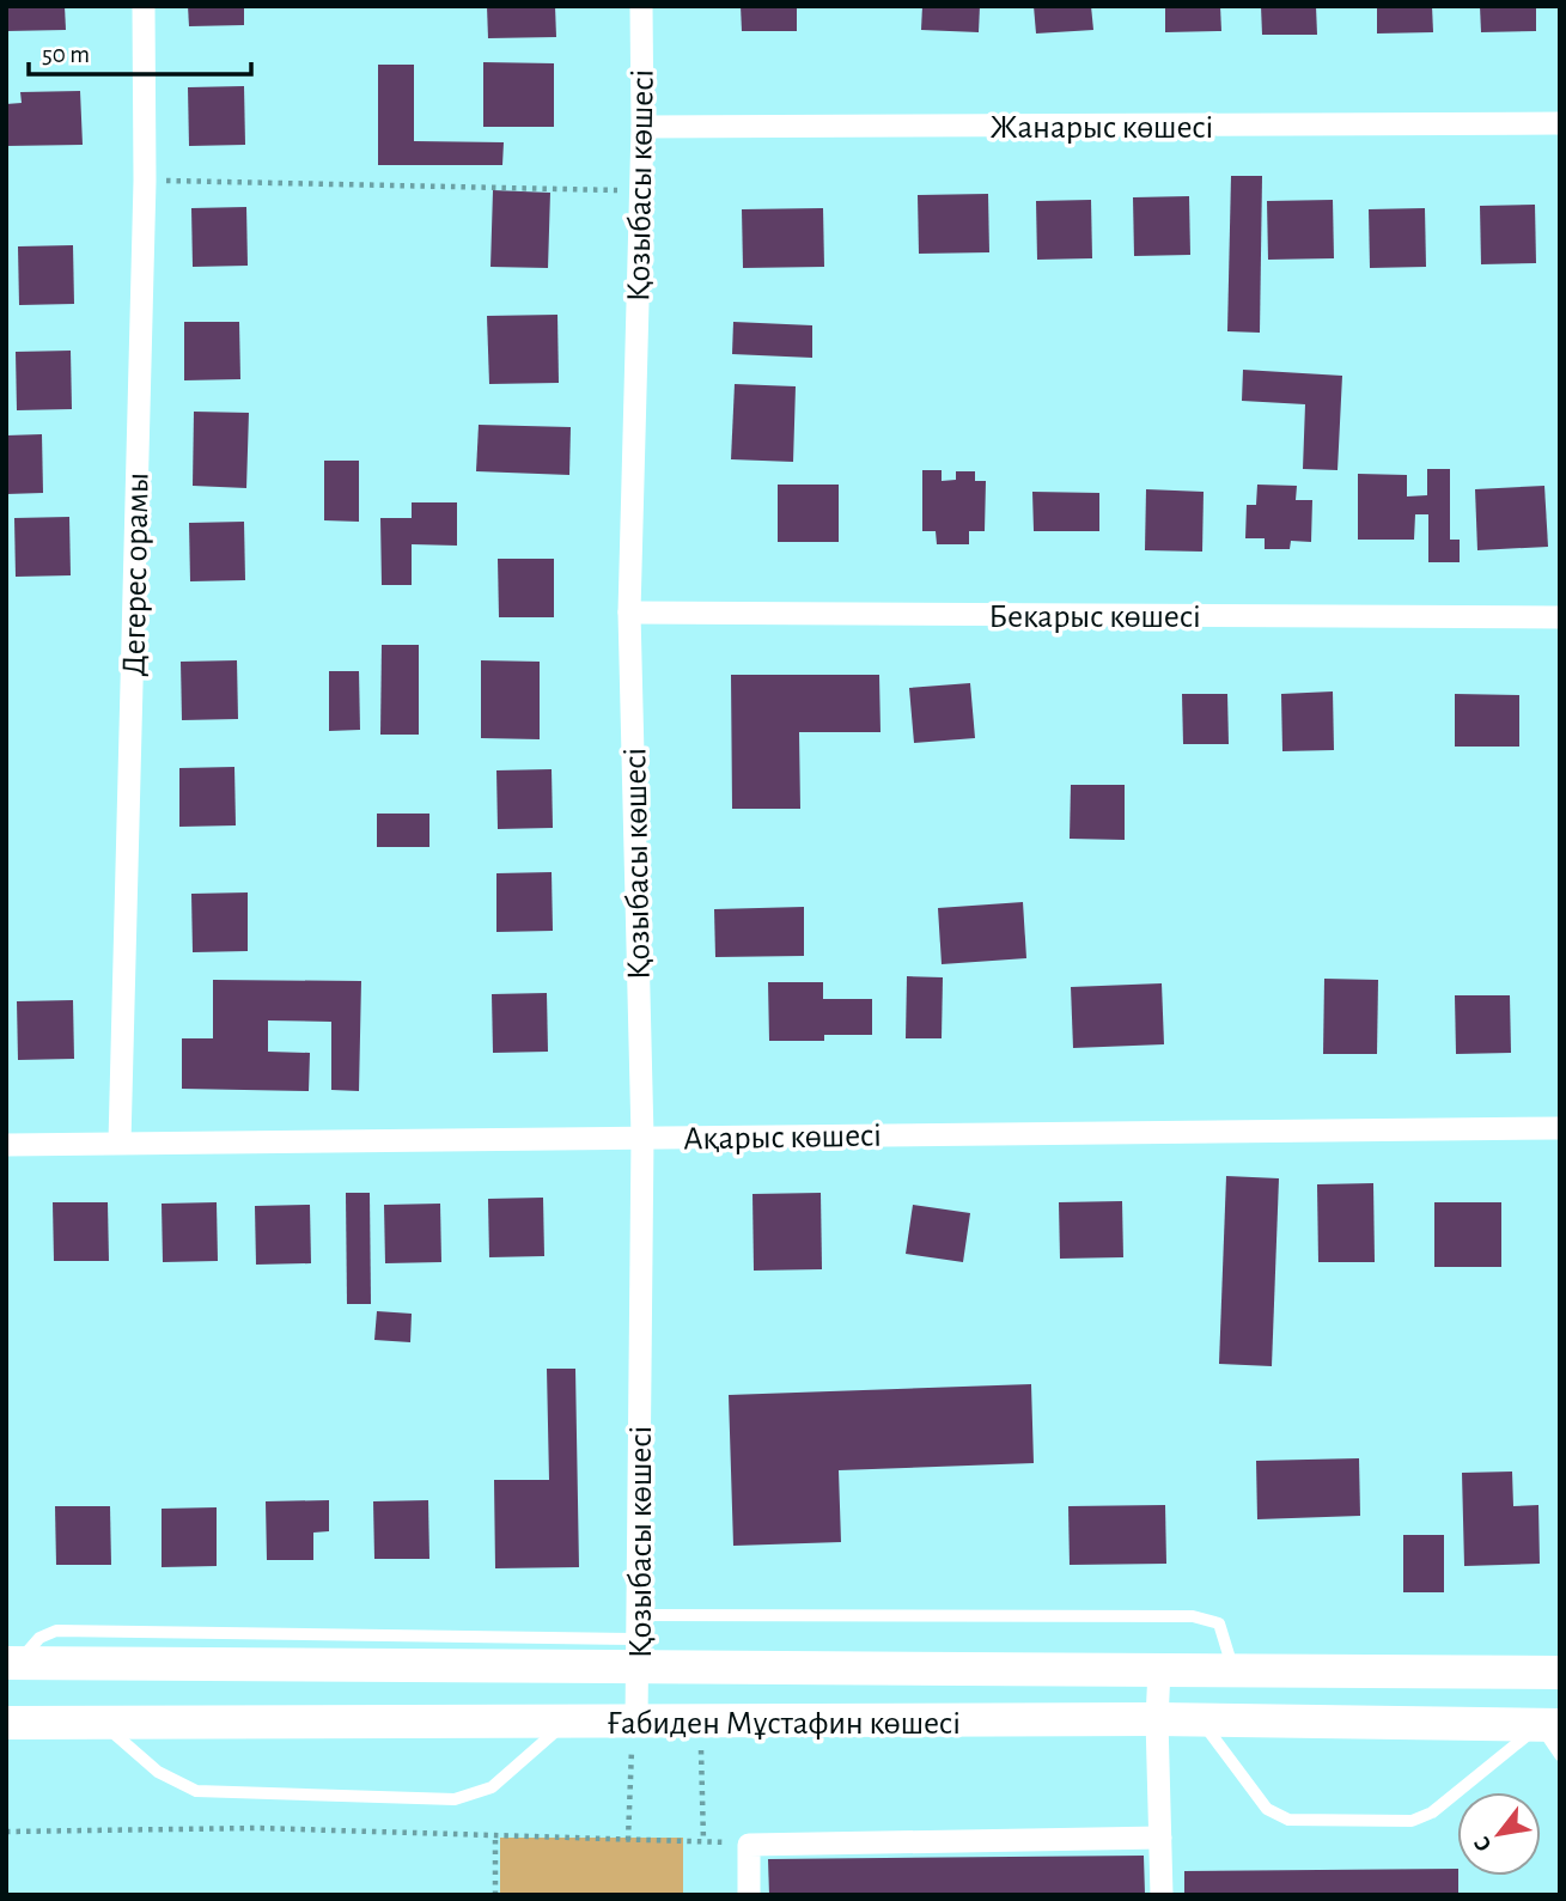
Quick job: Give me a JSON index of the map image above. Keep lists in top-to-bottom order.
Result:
{
  "streets": {
    "street": [
      "Жанарыс көшесі",
      "Қозыбасы көшесі",
      "Дегерес орамы",
      "Бекарыс көшесі",
      "Ақарыс көшесі",
      "Ғабиден Мұстафин көшесі"
    ]
  },
  "crossings": [
    ["Жанарыс көшесі", "Қозыбасы көшесі"],
    ["Қозыбасы көшесі", "Бекарыс көшесі"],
    ["Қозыбасы көшесі", "Ақарыс көшесі"],
    ["Қозыбасы көшесі", "Ғабиден Мұстафин көшесі"],
    ["Дегерес орамы", "Ақарыс көшесі"]
  ],
  "scale_bar": "50 m",
  "north": "bottom left"
}
